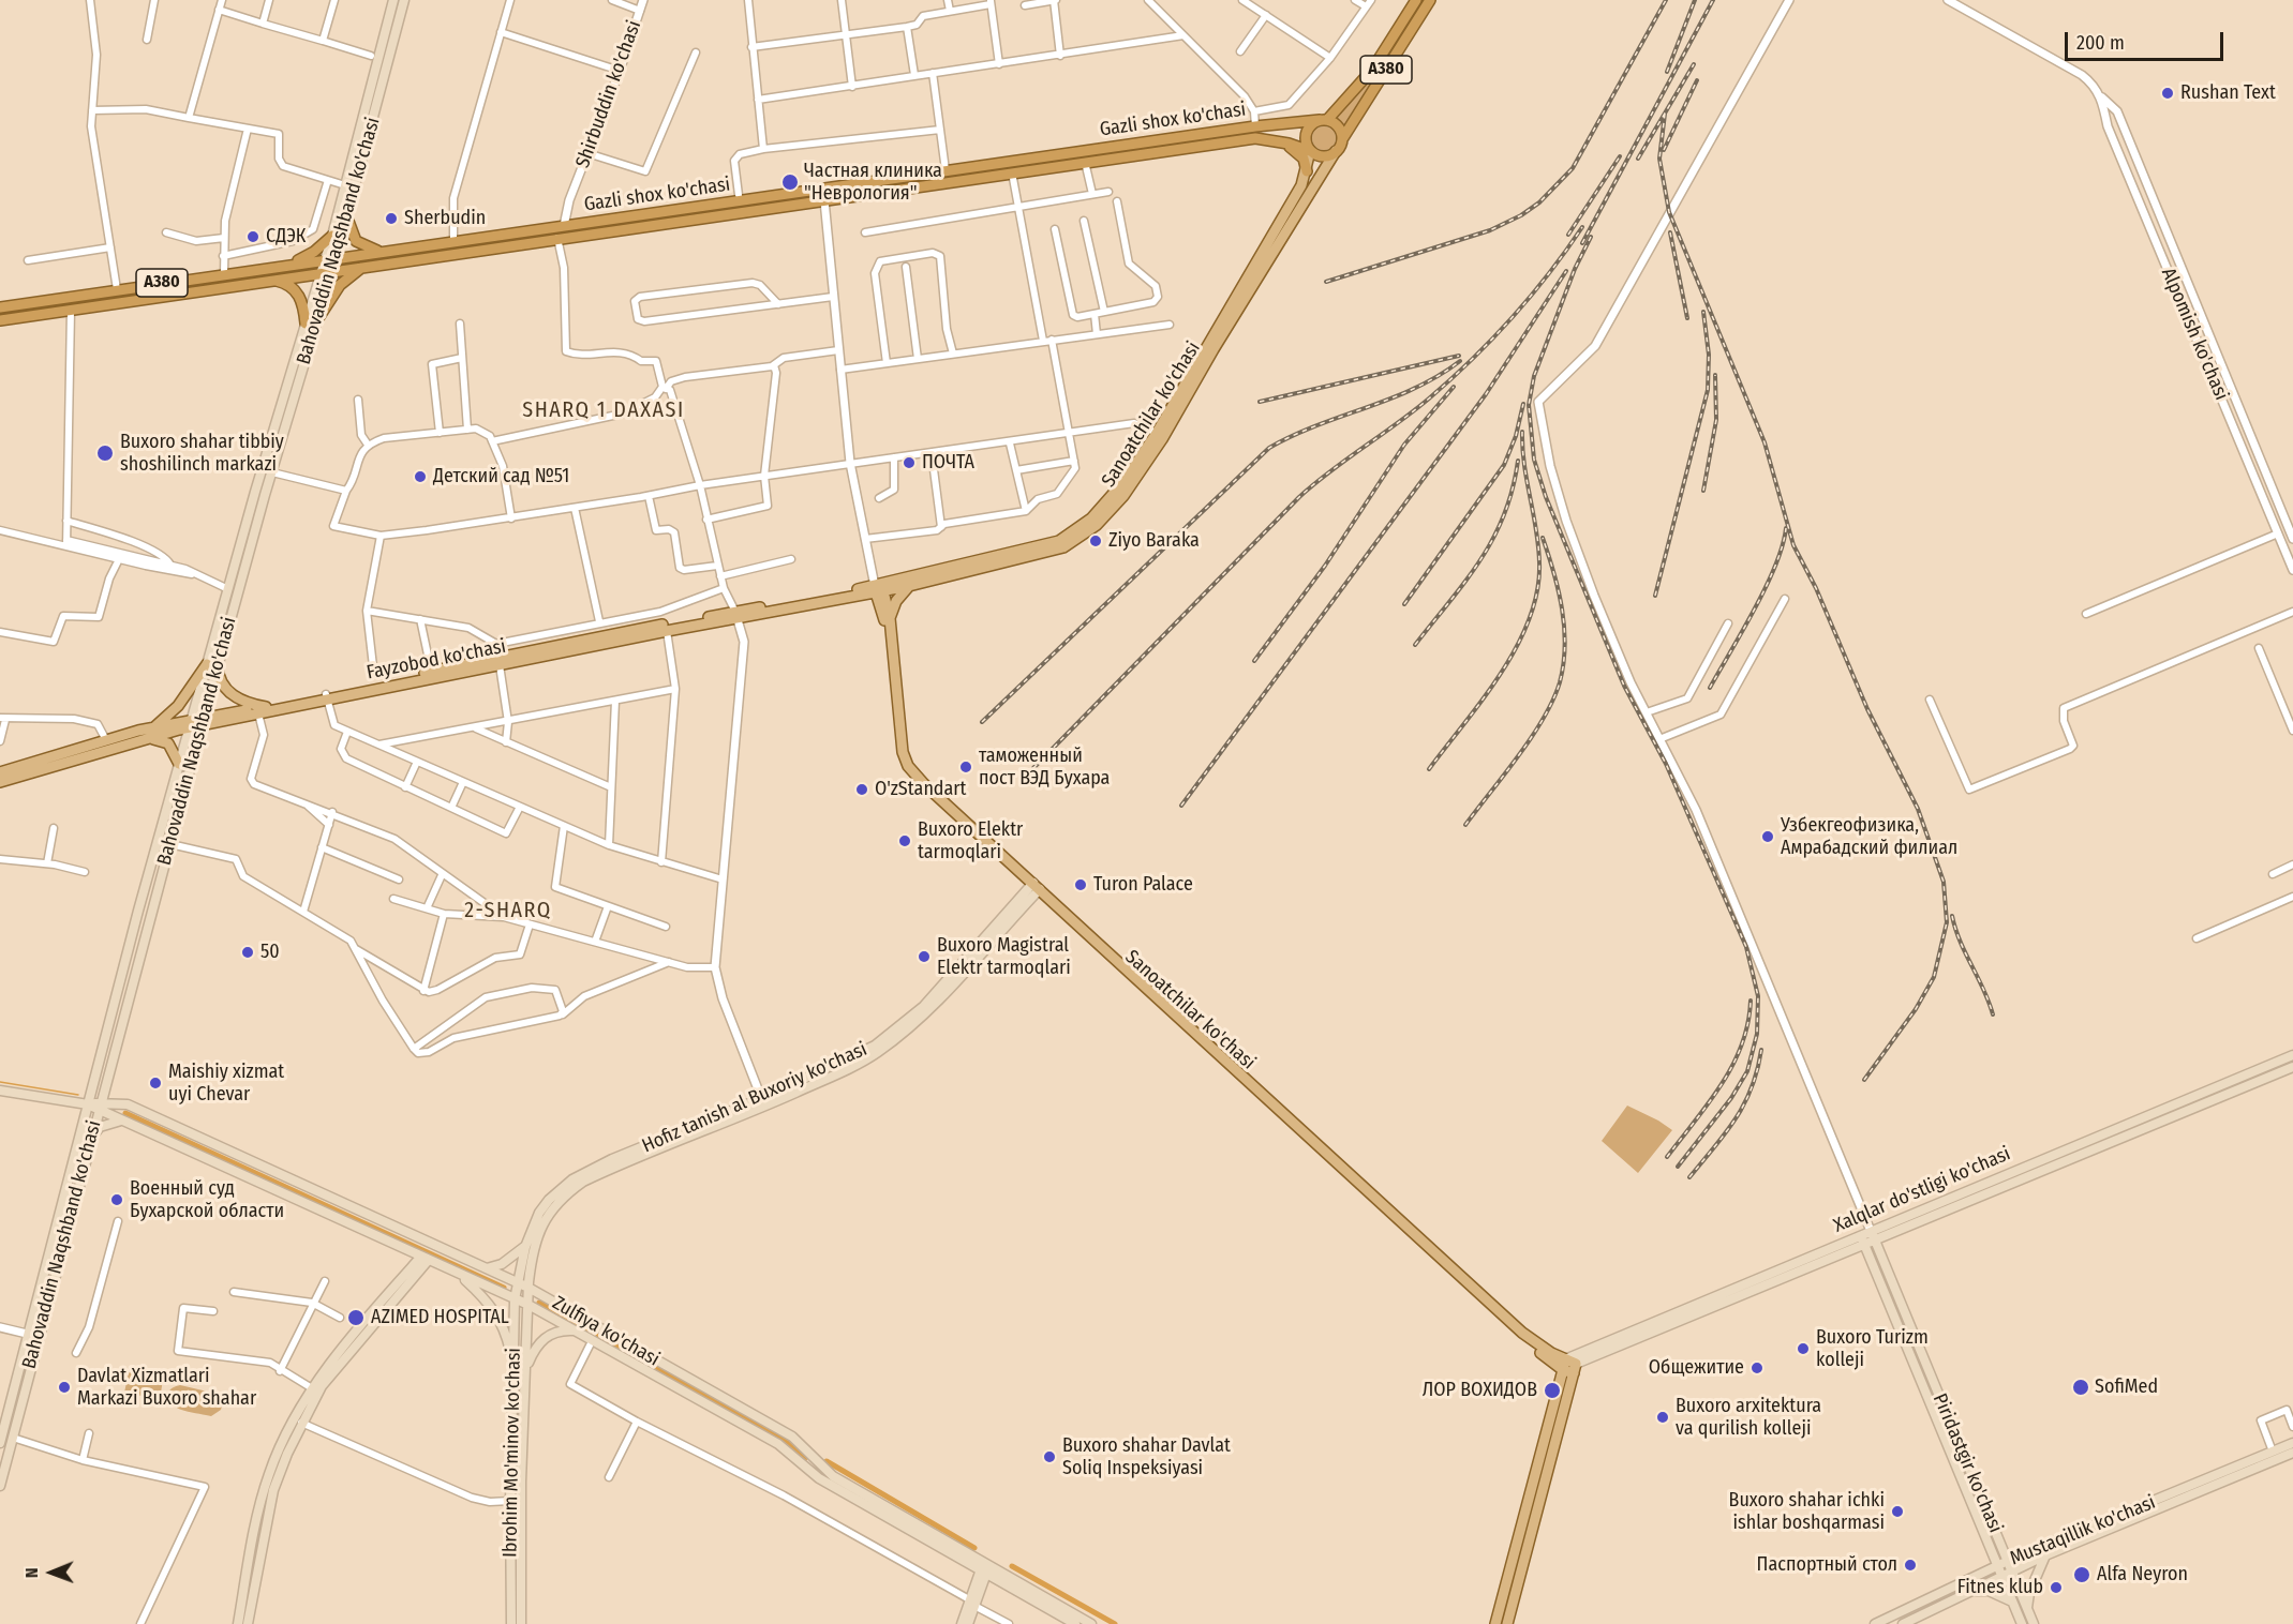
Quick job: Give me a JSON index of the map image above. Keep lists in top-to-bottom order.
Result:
{
  "streets": {
    "highway": ["A380", "Gazli shox ko'chasi"],
    "main road": [
      "Bahovaddin Naqshband ko'chasi",
      "Sanoatchilar ko'chasi",
      "Fayzobod ko'chasi",
      "Hofiz tanish al Buxoriy ko'chasi",
      "Xalqlar do'stligi ko'chasi",
      "Zulfiya ko'chasi",
      "Ibrohim Mo'minov ko'chasi",
      "Piridastgir ko'chasi",
      "Mustaqillik ko'chasi"
    ],
    "street": ["Shirbuddin ko'chasi", "Alpomish ko'chasi"]
  },
  "crossings": [
    ["A380", "Gazli shox ko'chasi"],
    ["A380", "Sanoatchilar ko'chasi"],
    ["Shirbuddin ko'chasi", "Gazli shox ko'chasi"],
    ["Gazli shox ko'chasi", "Bahovaddin Naqshband ko'chasi"],
    ["Gazli shox ko'chasi", "Sanoatchilar ko'chasi"],
    ["Bahovaddin Naqshband ko'chasi", "Fayzobod ko'chasi"],
    ["Bahovaddin Naqshband ko'chasi", "Zulfiya ko'chasi"],
    ["Sanoatchilar ko'chasi", "Fayzobod ko'chasi"],
    ["Sanoatchilar ko'chasi", "Hofiz tanish al Buxoriy ko'chasi"],
    ["Sanoatchilar ko'chasi", "Xalqlar do'stligi ko'chasi"],
    ["Hofiz tanish al Buxoriy ko'chasi", "Zulfiya ko'chasi"],
    ["Hofiz tanish al Buxoriy ko'chasi", "Ibrohim Mo'minov ko'chasi"],
    ["Xalqlar do'stligi ko'chasi", "Piridastgir ko'chasi"],
    ["Zulfiya ko'chasi", "Ibrohim Mo'minov ko'chasi"],
    ["Piridastgir ko'chasi", "Mustaqillik ko'chasi"]
  ],
  "districts": ["SHARQ 1 DAXASI", "2-SHARQ"],
  "places": [
    "Rushan Text",
    "Частная клиника \"Неврология\"",
    "Sherbudin",
    "СДЭК",
    "Buxoro shahar tibbiy shoshilinch markazi",
    "ПОЧТА",
    "Детский сад №51",
    "Ziyo Baraka",
    "таможенный пост ВЭД Бухара",
    "O'zStandart",
    "Узбекгеофизика, Амрабадский филиал",
    "Buxoro Elektr tarmoqlari",
    "Turon Palace",
    "50",
    "Buxoro Magistral Elektr tarmoqlari",
    "Maishiy xizmat uyi Chevar",
    "Военный суд Бухарской области",
    "AZIMED HOSPITAL",
    "Buxoro Turizm kolleji",
    "Общежитие",
    "Davlat Xizmatlari Markazi Buxoro shahar",
    "SofiMed",
    "ЛОР ВОХИДОВ",
    "Buxoro arxitektura va qurilish kolleji",
    "Buxoro shahar Davlat Soliq Inspeksiyasi",
    "Buxoro shahar ichki ishlar boshqarmasi",
    "Паспортный стол",
    "Alfa Neyron",
    "Fitnes klub"
  ],
  "scale_bar": "200 m",
  "north": "left"
}
